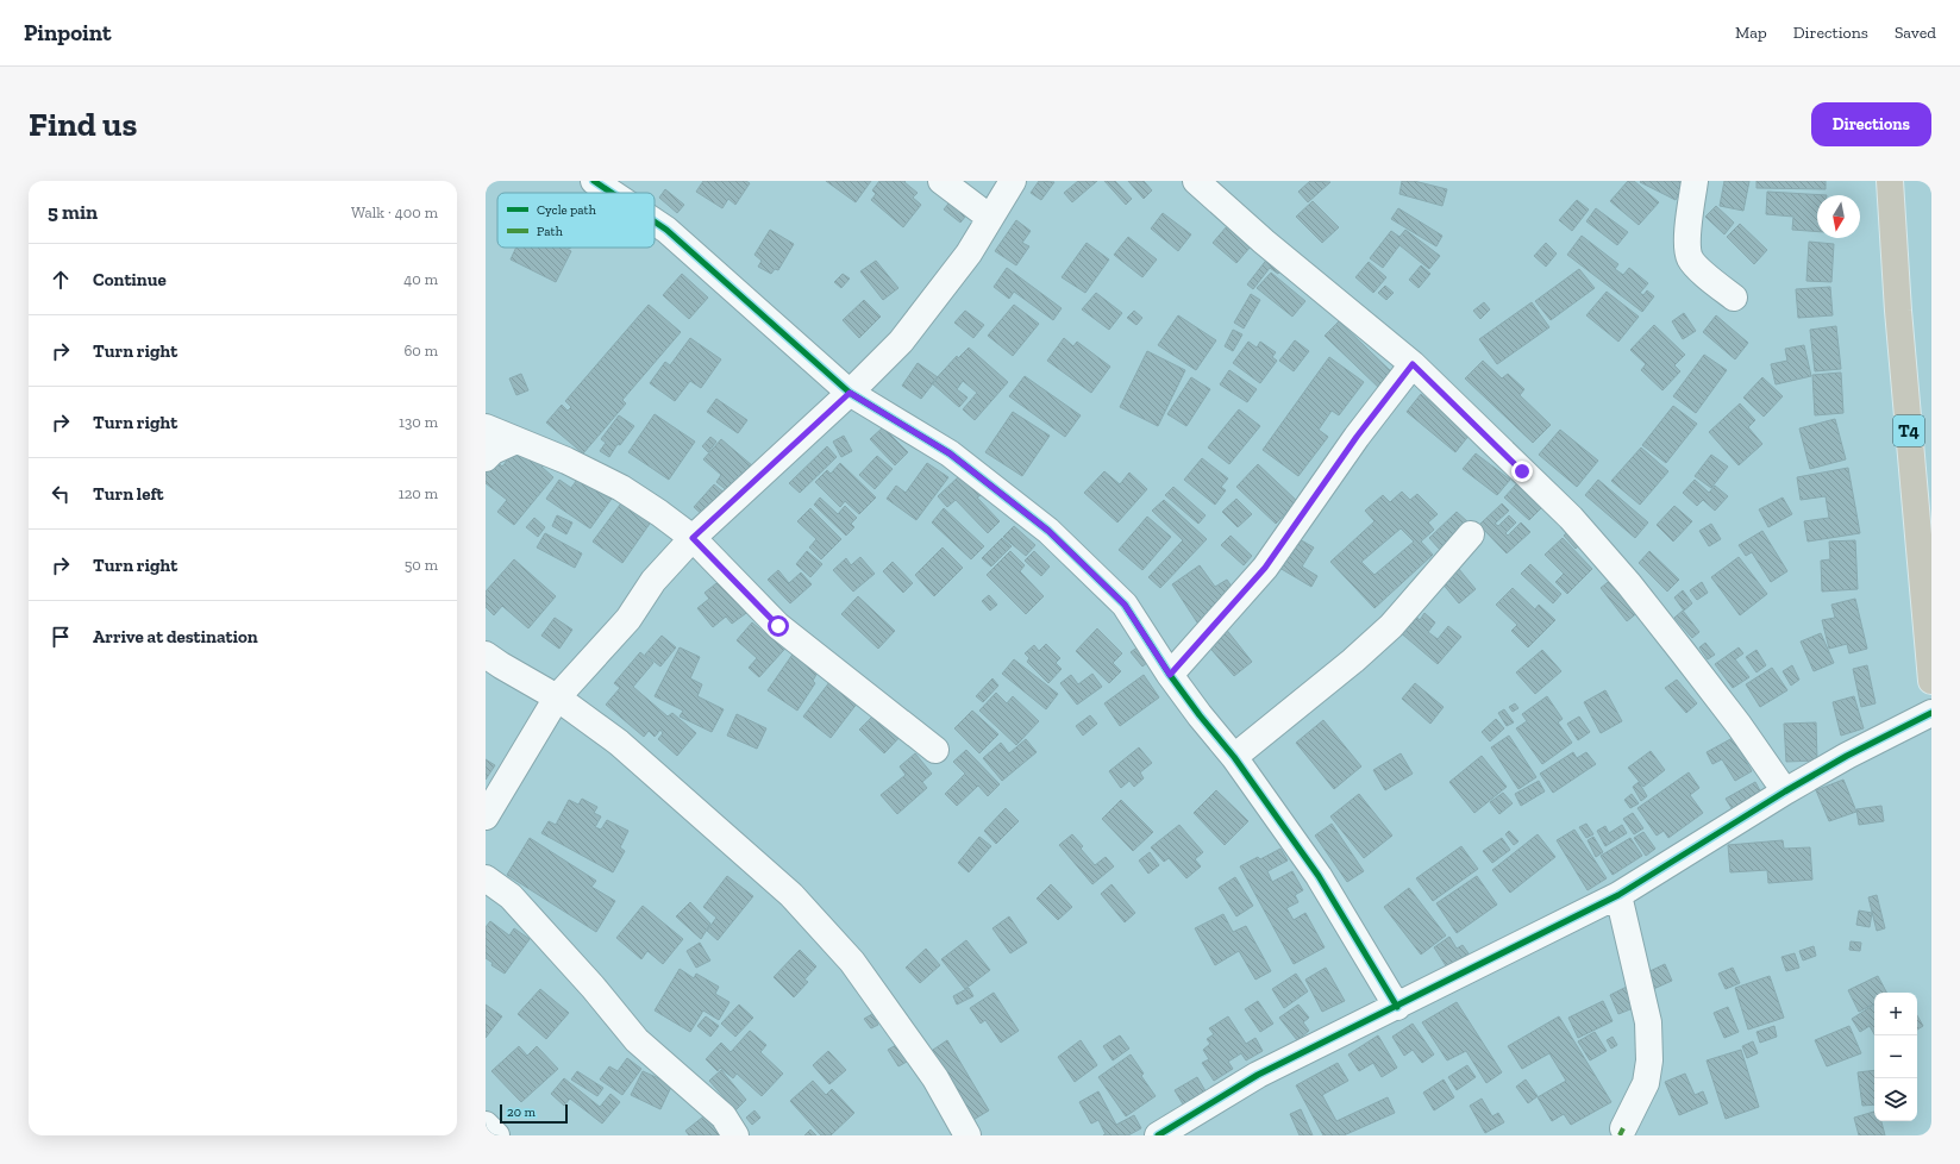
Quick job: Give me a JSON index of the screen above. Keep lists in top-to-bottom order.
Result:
{
  "streets": {
    "highway": ["T4"]
  },
  "legend": ["Cycle path", "Path"],
  "scale_bar": "20 m",
  "north": "bottom",
  "page": {
    "header": "Pinpoint",
    "nav": ["Map", "Directions", "Saved"],
    "buttons": "Directions",
    "title": "Find us",
    "heading": ["5 min", "Walk · 400 m"],
    "list": [
      ["Continue", "40 m"],
      ["Turn right", "60 m"],
      ["Turn right", "130 m"],
      ["Turn left", "120 m"],
      ["Turn right", "50 m"],
      "Arrive at destination"
    ],
    "map_buttons": ["+", "−"],
    "scale": "20 m"
  }
}
